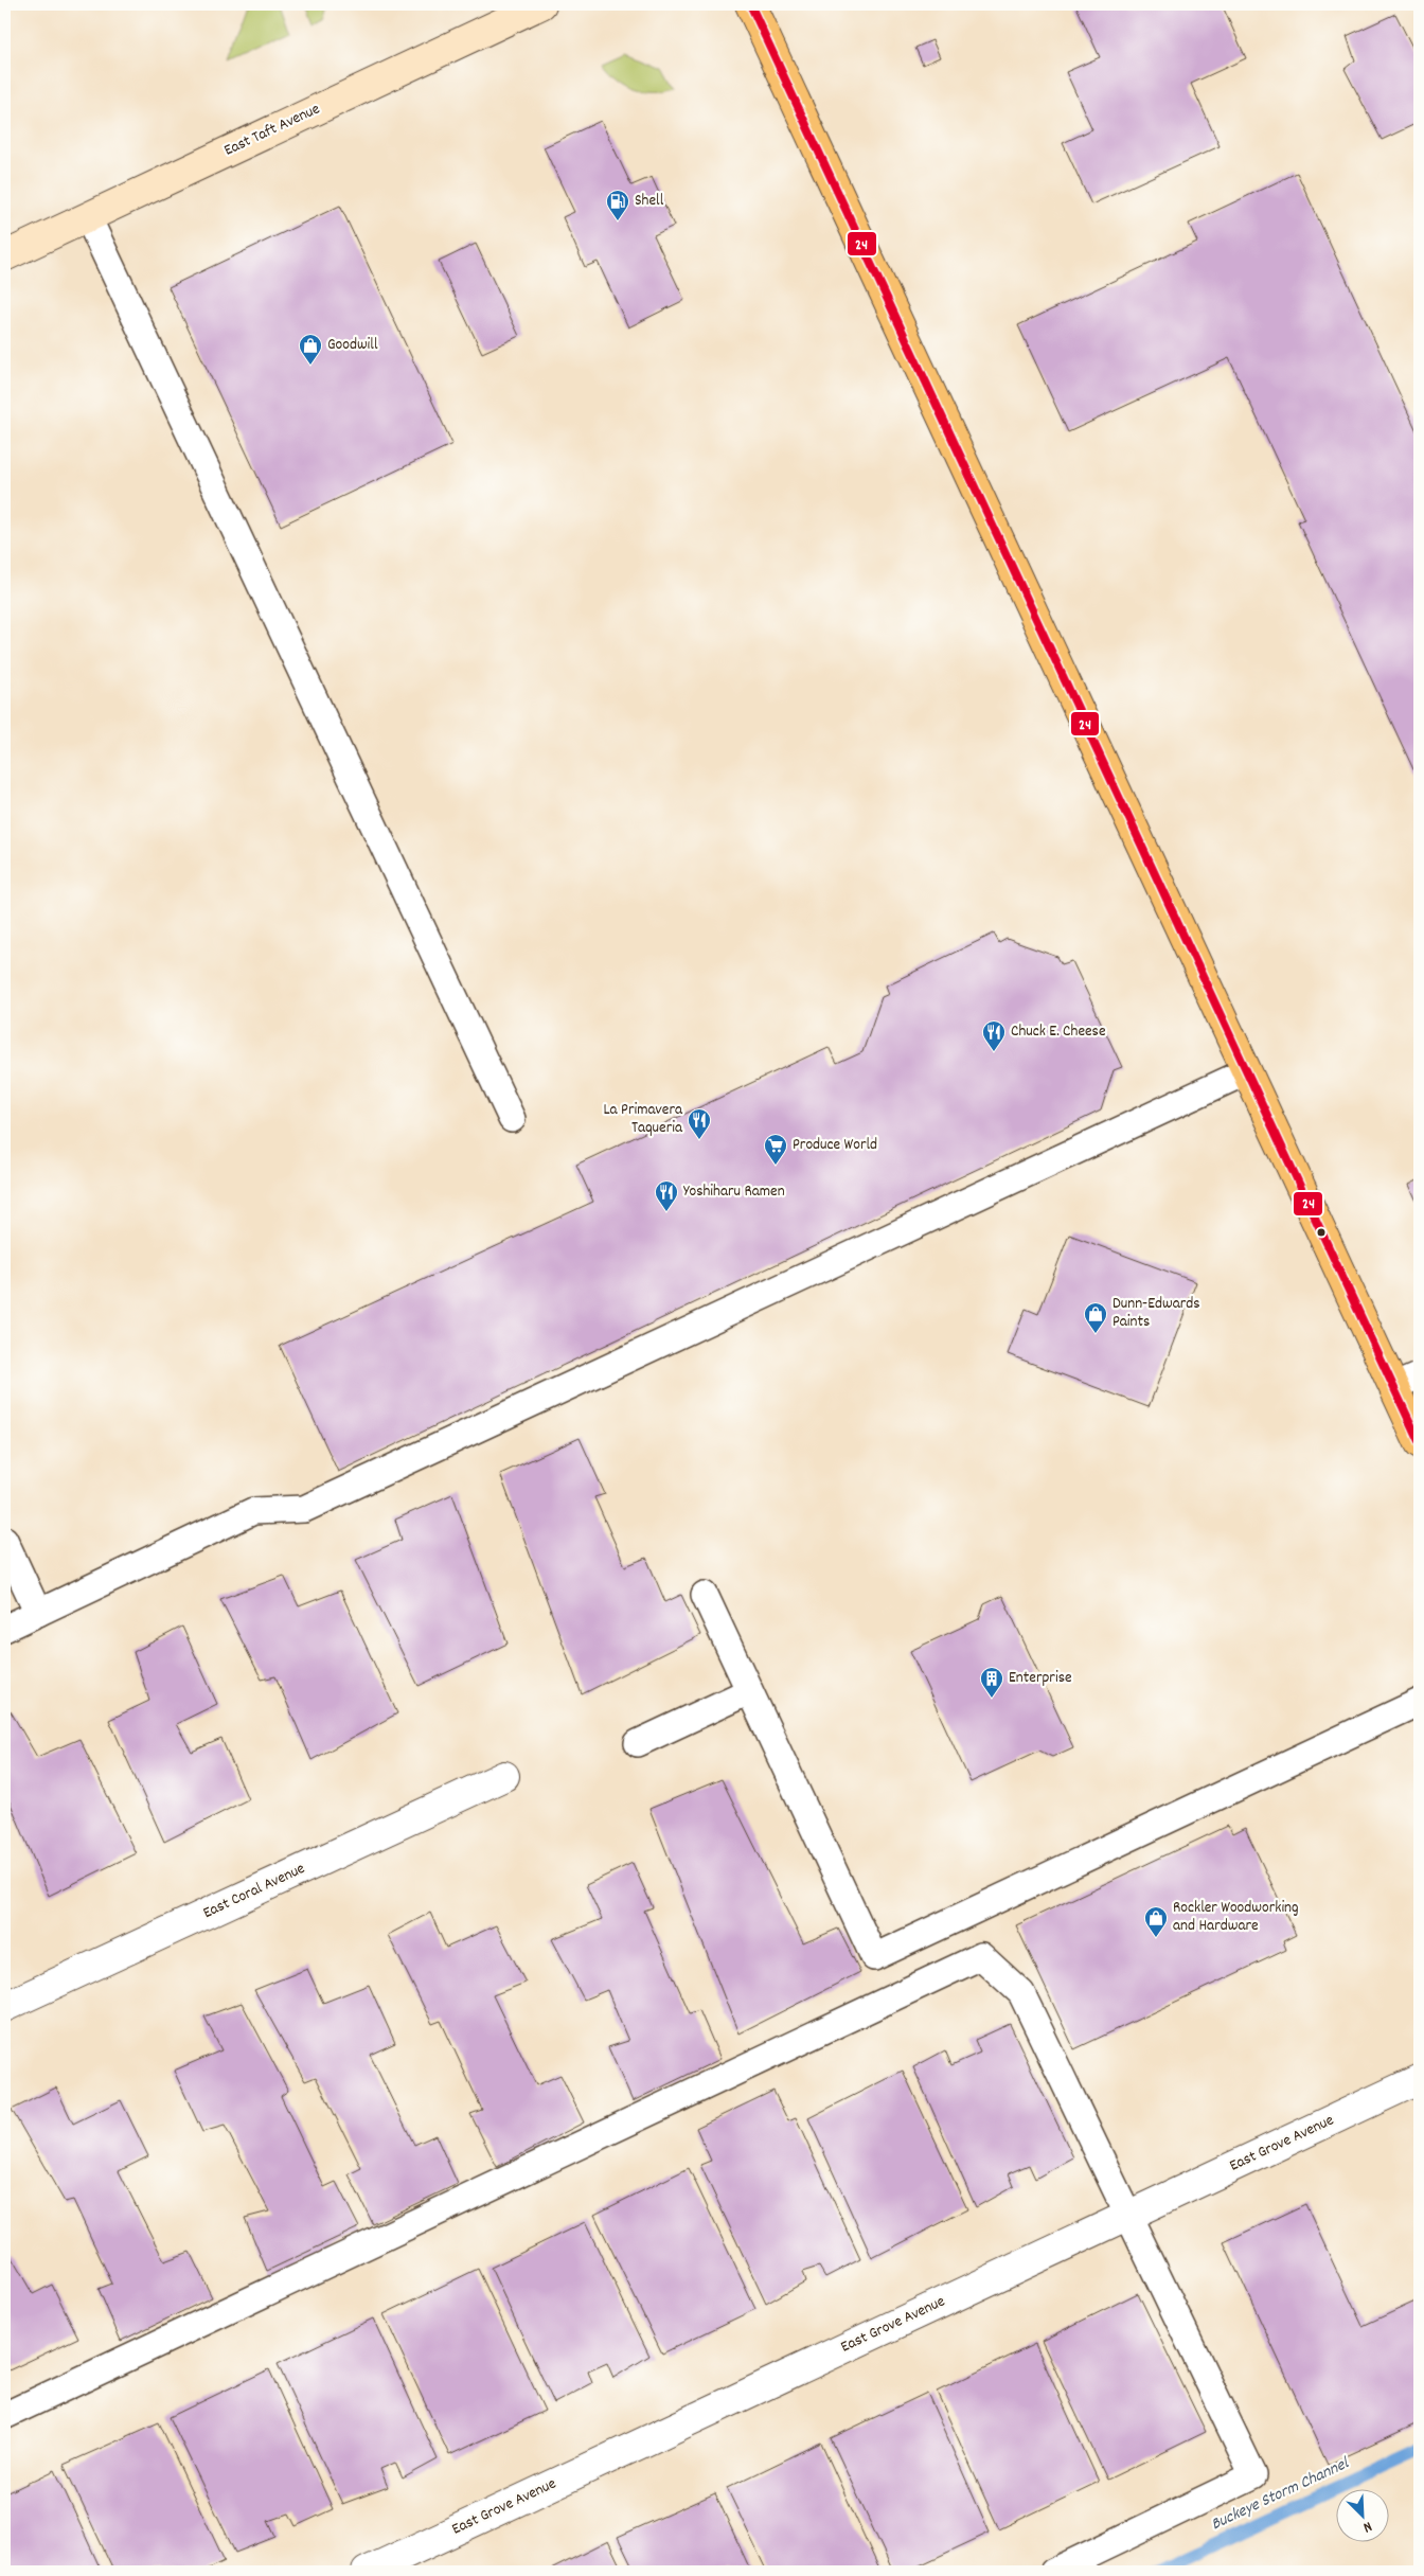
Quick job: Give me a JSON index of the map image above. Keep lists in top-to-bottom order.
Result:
{
  "streets": {
    "main road": ["East Taft Avenue"],
    "street": ["East Coral Avenue", "East Grove Avenue"]
  },
  "water": ["Buckeye Storm Channel"],
  "places": {
    "fuel station": ["Shell"],
    "shop": ["Goodwill", "Dunn-Edwards Paints", "Rockler Woodworking and Hardware"],
    "restaurant": ["Chuck E. Cheese", "La Primavera Taqueria", "Yoshiharu Ramen"],
    "supermarket": ["Produce World"],
    "building": ["Enterprise"]
  },
  "lines": ["transit line 24"],
  "north": "bottom right"
}
